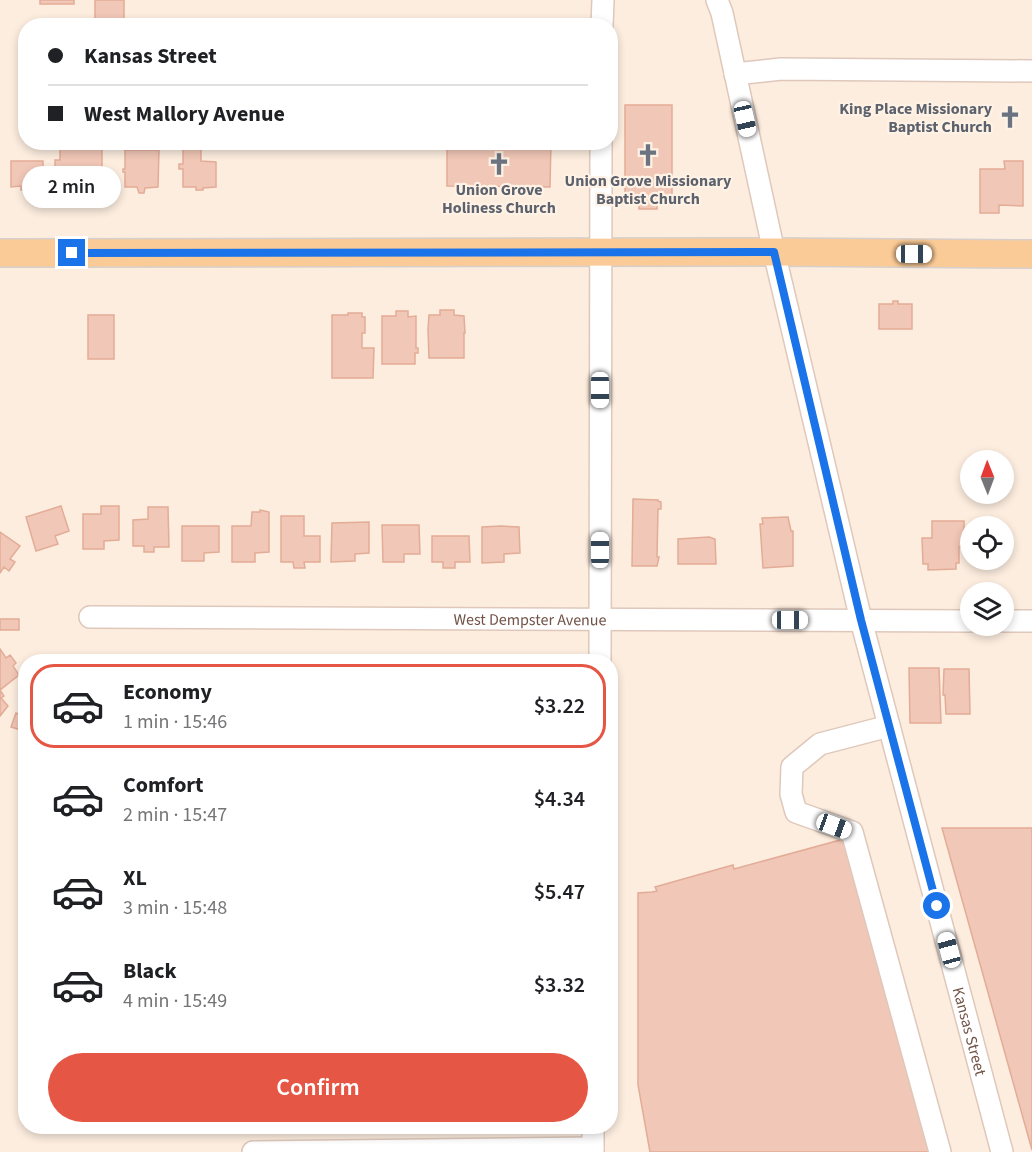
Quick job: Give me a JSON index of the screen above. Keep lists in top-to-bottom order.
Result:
{
  "streets": {
    "street": ["West Dempster Avenue", "Kansas Street"]
  },
  "crossings": [
    ["West Dempster Avenue", "Kansas Street"]
  ],
  "places": {
    "church": ["King Place Missionary Baptist Church", "Union Grove Missionary Baptist Church", "Union Grove Holiness Church"]
  },
  "north": "top",
  "page": {
    "banner": ["Kansas Street", "West Mallory Avenue"],
    "bubble": "2 min",
    "list": [
      {
        "name": "Economy",
        "note": "1 min · 15:46",
        "value": "$3.22"
      },
      {
        "name": "Comfort",
        "note": "2 min · 15:47",
        "value": "$4.34"
      },
      {
        "name": "XL",
        "note": "3 min · 15:48",
        "value": "$5.47"
      },
      {
        "name": "Black",
        "note": "4 min · 15:49",
        "value": "$3.32"
      }
    ],
    "buttons": "Confirm"
  }
}
